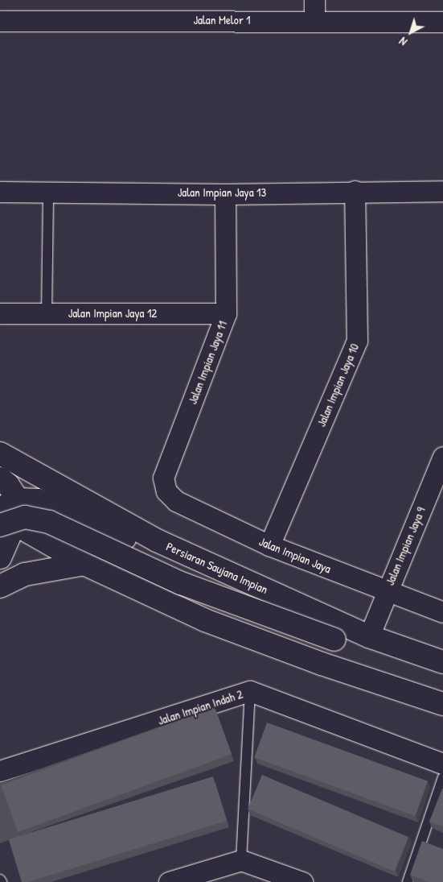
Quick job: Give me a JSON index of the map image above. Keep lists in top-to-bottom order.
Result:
{
  "streets": {
    "main road": ["Persiaran Saujana Impian"],
    "street": [
      "Jalan Melor 1",
      "Jalan Impian Jaya 13",
      "Jalan Impian Jaya 12",
      "Jalan Impian Jaya 11",
      "Jalan Impian Jaya 10",
      "Jalan Impian Jaya 9",
      "Jalan Impian Jaya",
      "Jalan Impian Indah 2"
    ]
  },
  "crossings": [
    ["Jalan Impian Jaya 13", "Jalan Impian Jaya 11"],
    ["Jalan Impian Jaya 13", "Jalan Impian Jaya 10"],
    ["Jalan Impian Jaya 12", "Jalan Impian Jaya 11"],
    ["Jalan Impian Jaya 11", "Jalan Impian Jaya"],
    ["Jalan Impian Jaya 10", "Jalan Impian Jaya"],
    ["Jalan Impian Jaya 9", "Jalan Impian Jaya"],
    ["Jalan Impian Jaya 9", "Persiaran Saujana Impian"]
  ],
  "north": "bottom left"
}
